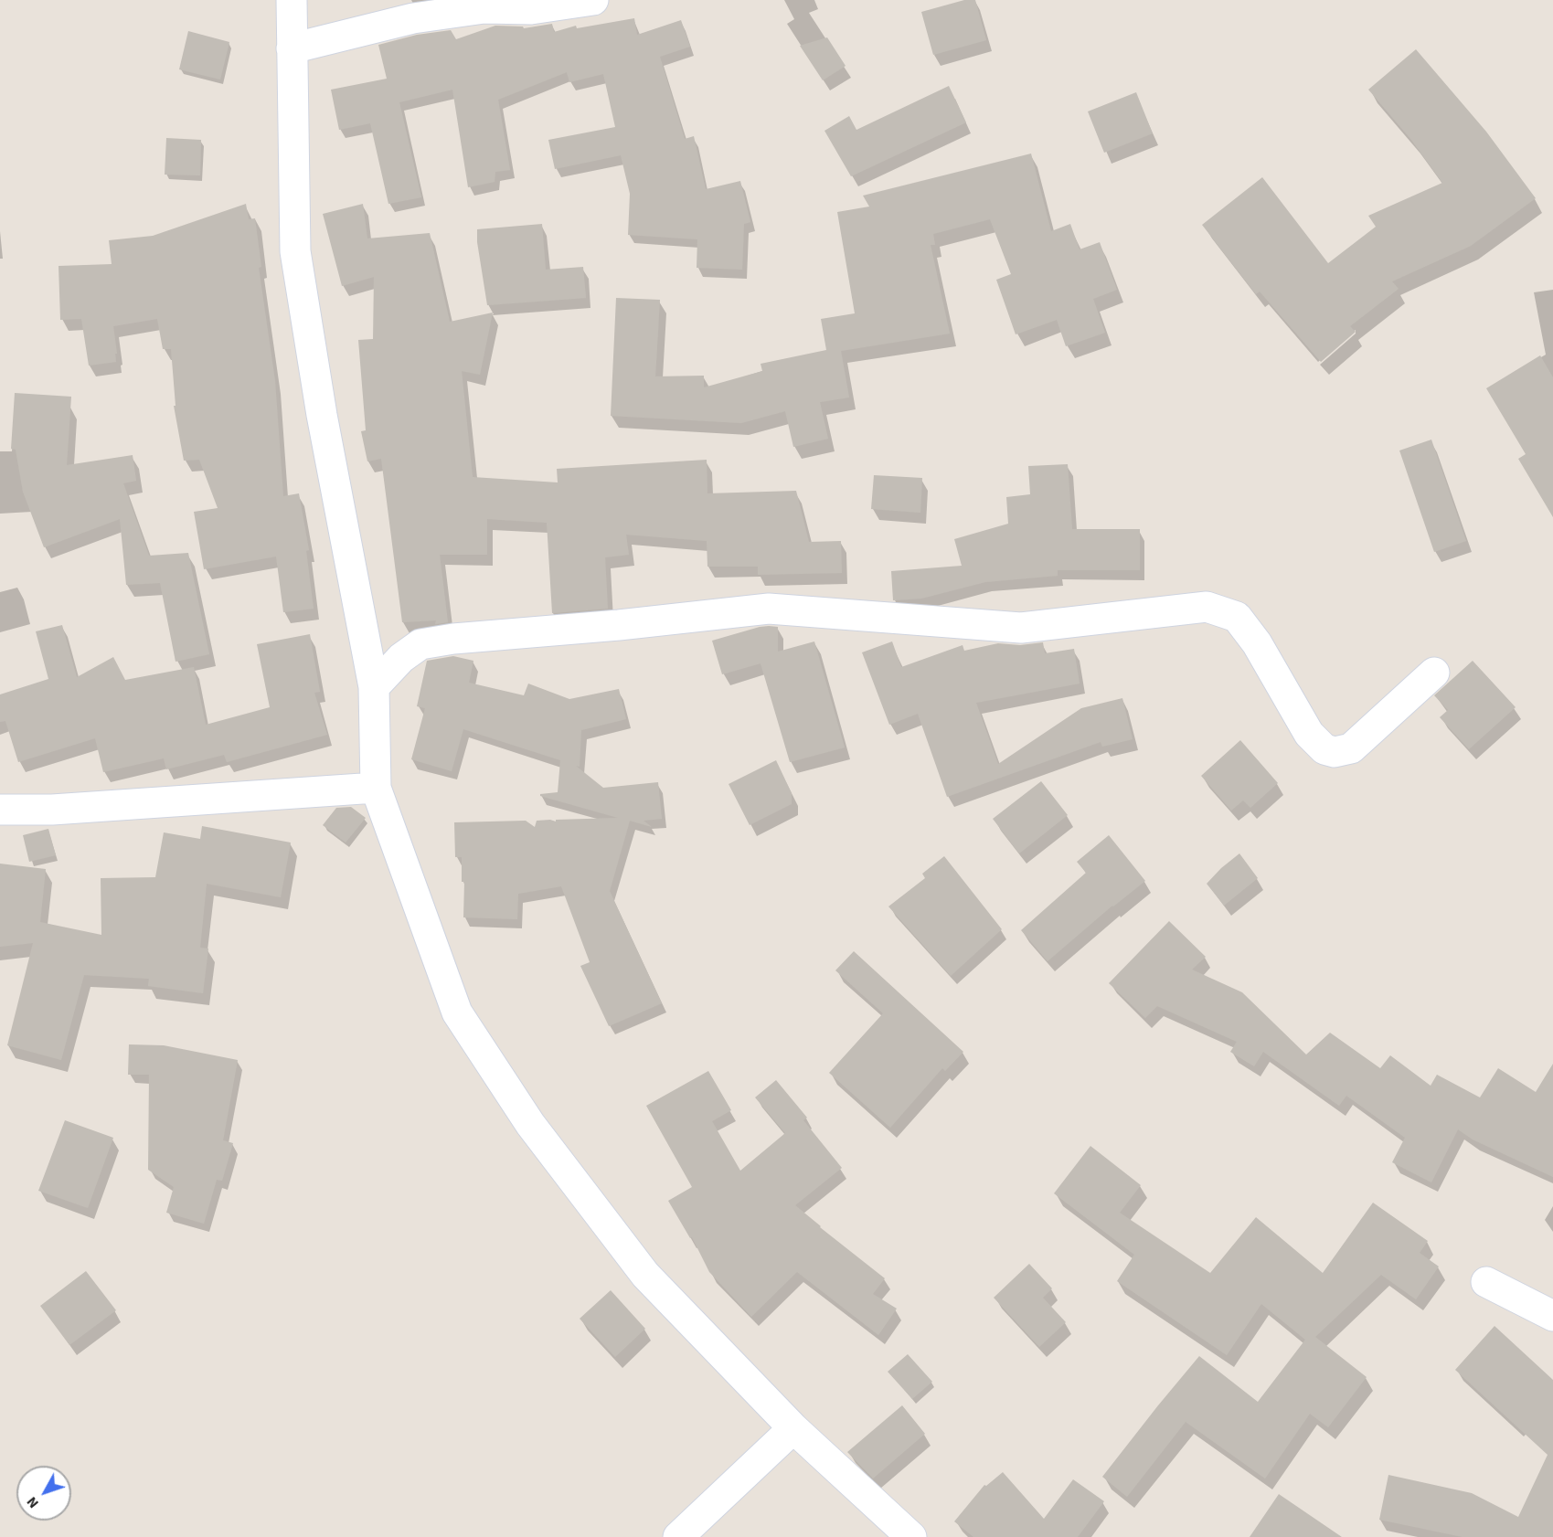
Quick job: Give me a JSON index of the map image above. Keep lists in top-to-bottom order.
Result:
{
  "north": "bottom left"
}
